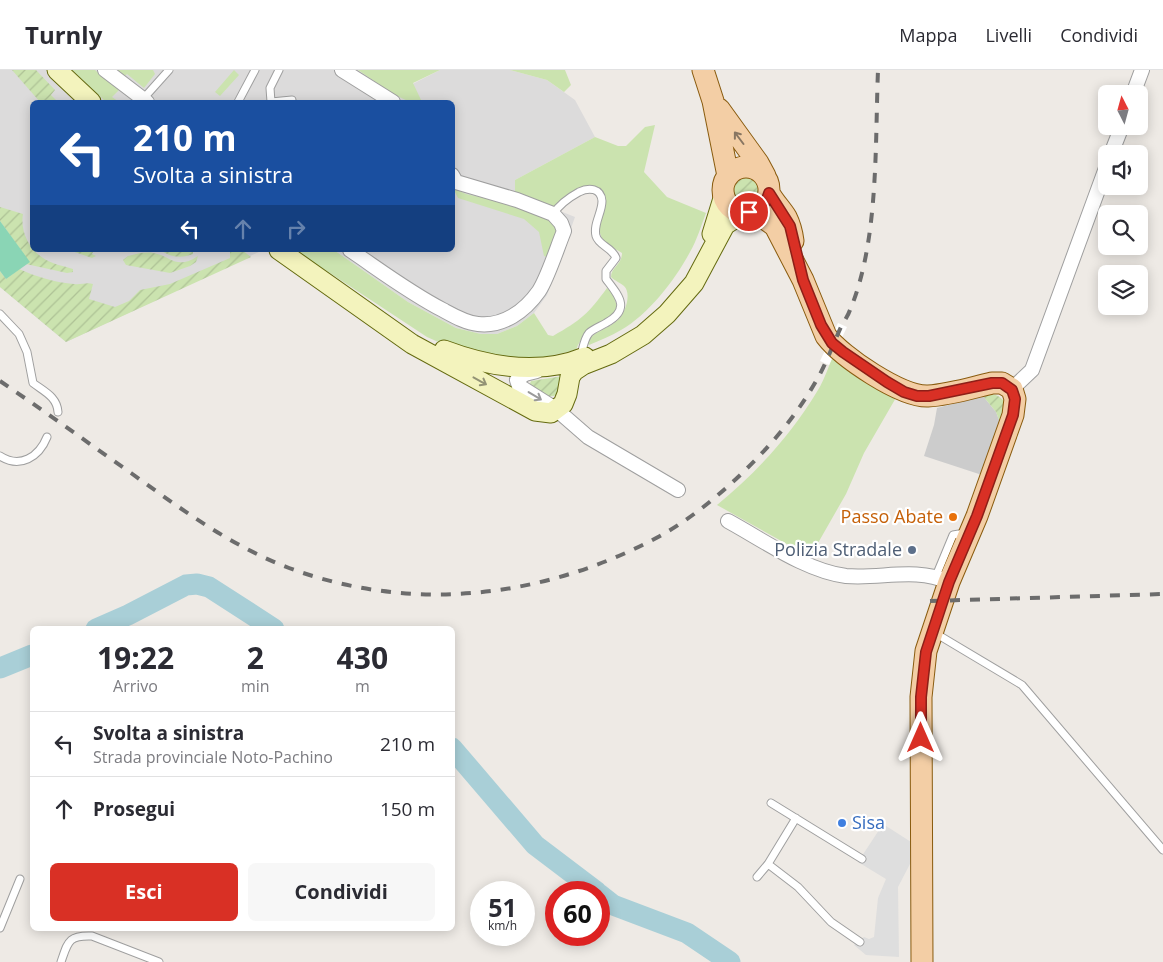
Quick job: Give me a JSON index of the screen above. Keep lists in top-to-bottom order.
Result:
{
  "places": ["Passo Abate", "Polizia Stradale", "Sisa"],
  "north": "top",
  "page": {
    "header": "Turnly",
    "nav": ["Mappa", "Livelli", "Condividi"],
    "turn": ["210 m", "Svolta a sinistra"],
    "eta": [
      "19:22",
      "Arrivo",
      "2",
      "min",
      "430",
      "m"
    ],
    "list": [
      {
        "name": "Svolta a sinistra",
        "note": "Strada provinciale Noto-Pachino",
        "value": "210 m"
      },
      {
        "name": "Prosegui",
        "value": "150 m"
      }
    ],
    "buttons": ["Esci", "Condividi"],
    "speed": "51 km/h",
    "limit": "60"
  }
}
